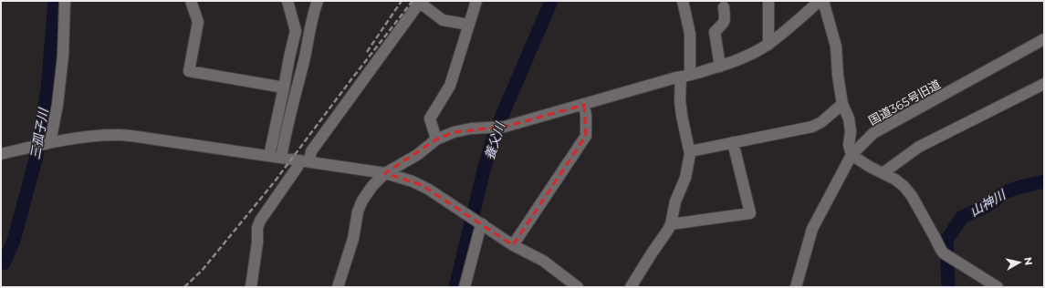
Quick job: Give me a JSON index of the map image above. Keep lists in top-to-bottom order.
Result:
{
  "streets": {
    "street": ["国道365号旧道"]
  },
  "water": ["三孤子川", "養父川", "山神川"],
  "north": "right"
}
